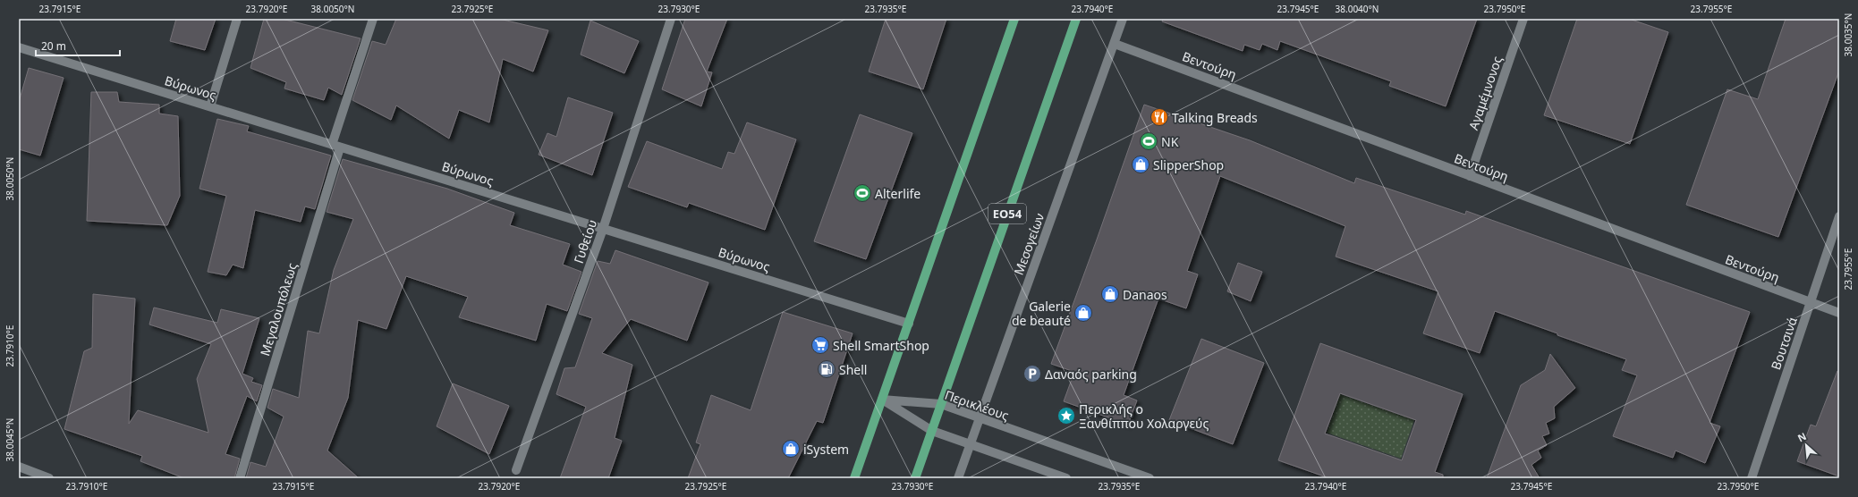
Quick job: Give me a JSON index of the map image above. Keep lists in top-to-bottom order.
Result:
{
  "streets": {
    "main road": ["ΕΟ54"],
    "street": [
      "Βεντούρη",
      "Βύρωνος",
      "Αγαμέμνονος",
      "Γυθείου",
      "Μεσογείων",
      "Μεγαλουπόλεως",
      "Βουτσινά",
      "Περικλέους"
    ]
  },
  "crossings": [
    ["Βεντούρη", "Αγαμέμνονος"],
    ["Βεντούρη", "Μεσογείων"],
    ["Βεντούρη", "Βουτσινά"],
    ["Βύρωνος", "Γυθείου"],
    ["Βύρωνος", "Μεγαλουπόλεως"],
    ["ΕΟ54", "Περικλέους"],
    ["Μεσογείων", "Περικλέους"]
  ],
  "places": {
    "restaurant": ["Talking Breads"],
    "sports": ["NK", "Alterlife"],
    "shop": [
      "SlipperShop",
      "Danaos",
      "Galerie de beauté",
      "iSystem"
    ],
    "supermarket": ["Shell SmartShop"],
    "fuel station": ["Shell"],
    "parking": ["Δαναός parking"],
    "place": ["Περικλής ο Ξανθίππου Χολαργεύς"]
  },
  "scale_bar": "20 m",
  "north": "top left",
  "coordinates": [
    "23.7915°E",
    "23.7920°E",
    "38.0050°N",
    "23.7925°E",
    "23.7930°E",
    "23.7935°E",
    "23.7940°E",
    "23.7945°E",
    "38.0040°N",
    "23.7950°E",
    "23.7955°E",
    "38.0035°N",
    "23.7910°E",
    "38.0045°N"
  ]
}
